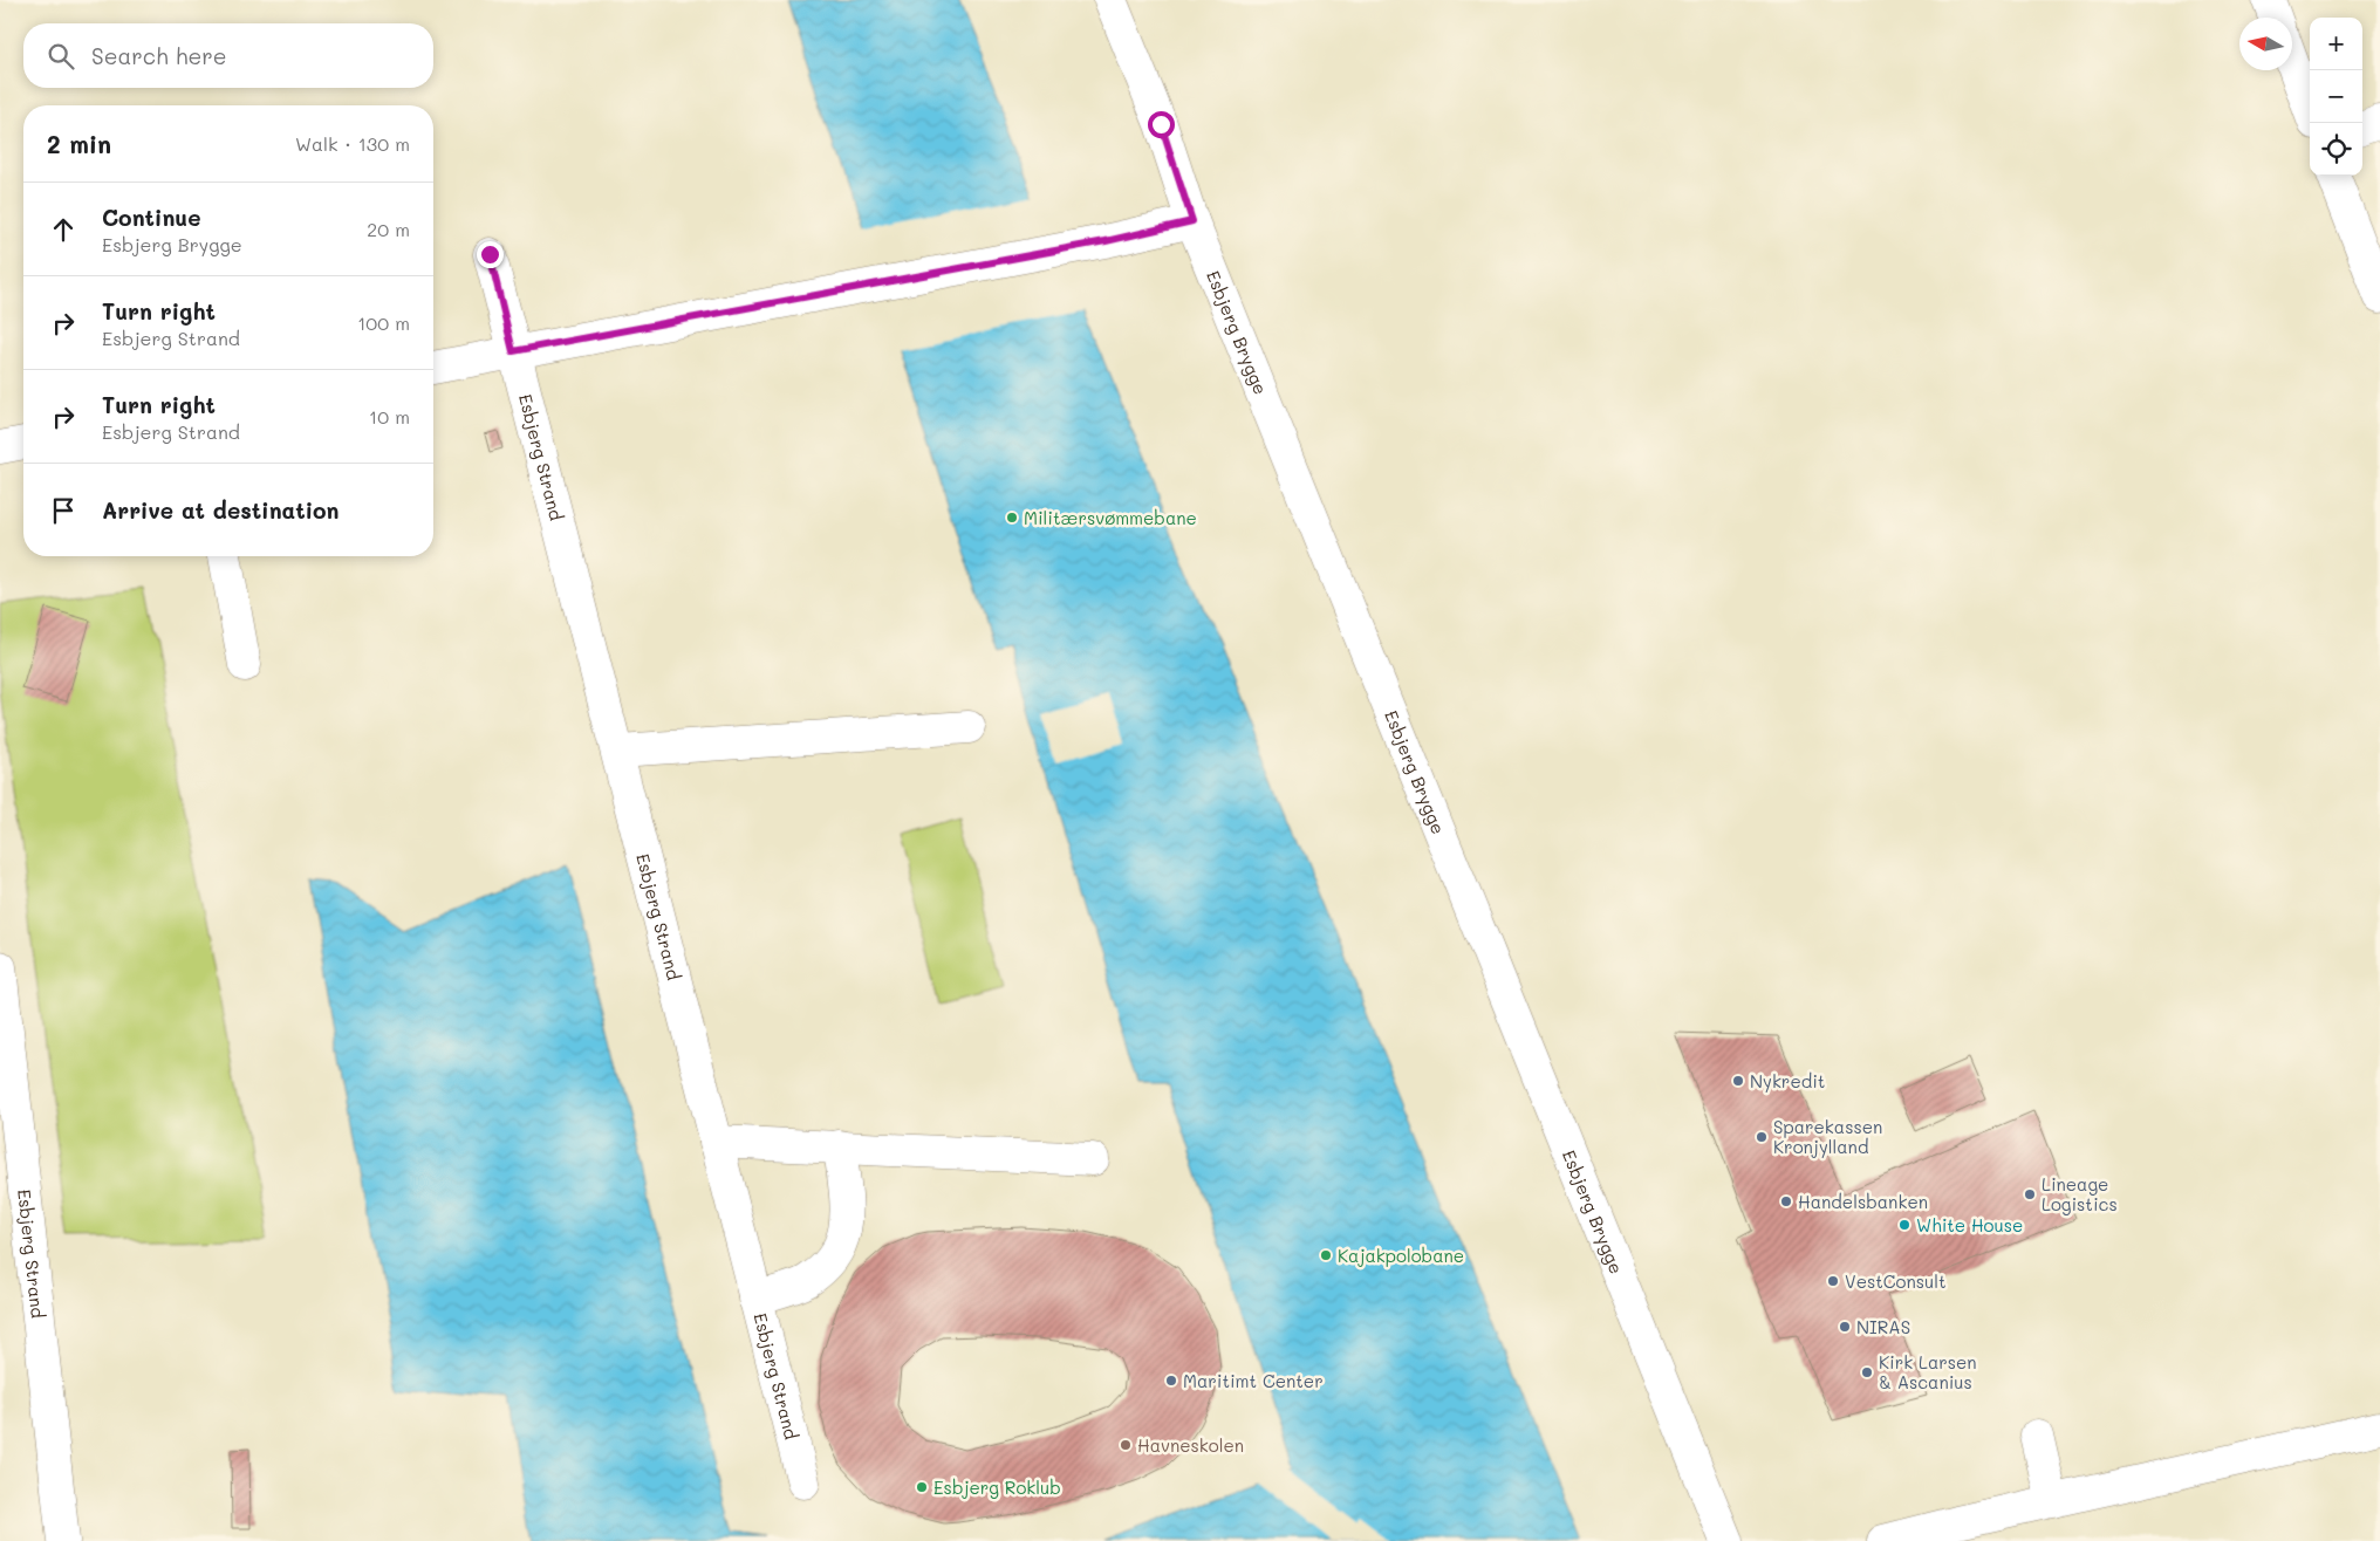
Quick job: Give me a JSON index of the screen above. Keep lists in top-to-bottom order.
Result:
{
  "streets": {
    "street": ["Esbjerg Brygge", "Esbjerg Strand"]
  },
  "places": [
    "Militærsvømmebane",
    "Nykredit",
    "Sparekassen Kronjylland",
    "Lineage Logistics",
    "Handelsbanken",
    "White House",
    "Kajakpolobane",
    "VestConsult",
    "NIRAS",
    "Kirk Larsen & Ascanius",
    "Maritimt Center",
    "Havneskolen",
    "Esbjerg Roklub"
  ],
  "north": "left",
  "page": {
    "map_buttons": ["+", "−"],
    "search": "Search here",
    "heading": ["2 min", "Walk · 130 m"],
    "list": [
      ["Continue", "Esbjerg Brygge", "20 m"],
      ["Turn right", "Esbjerg Strand", "100 m"],
      ["Turn right", "Esbjerg Strand", "10 m"],
      "Arrive at destination"
    ]
  }
}
